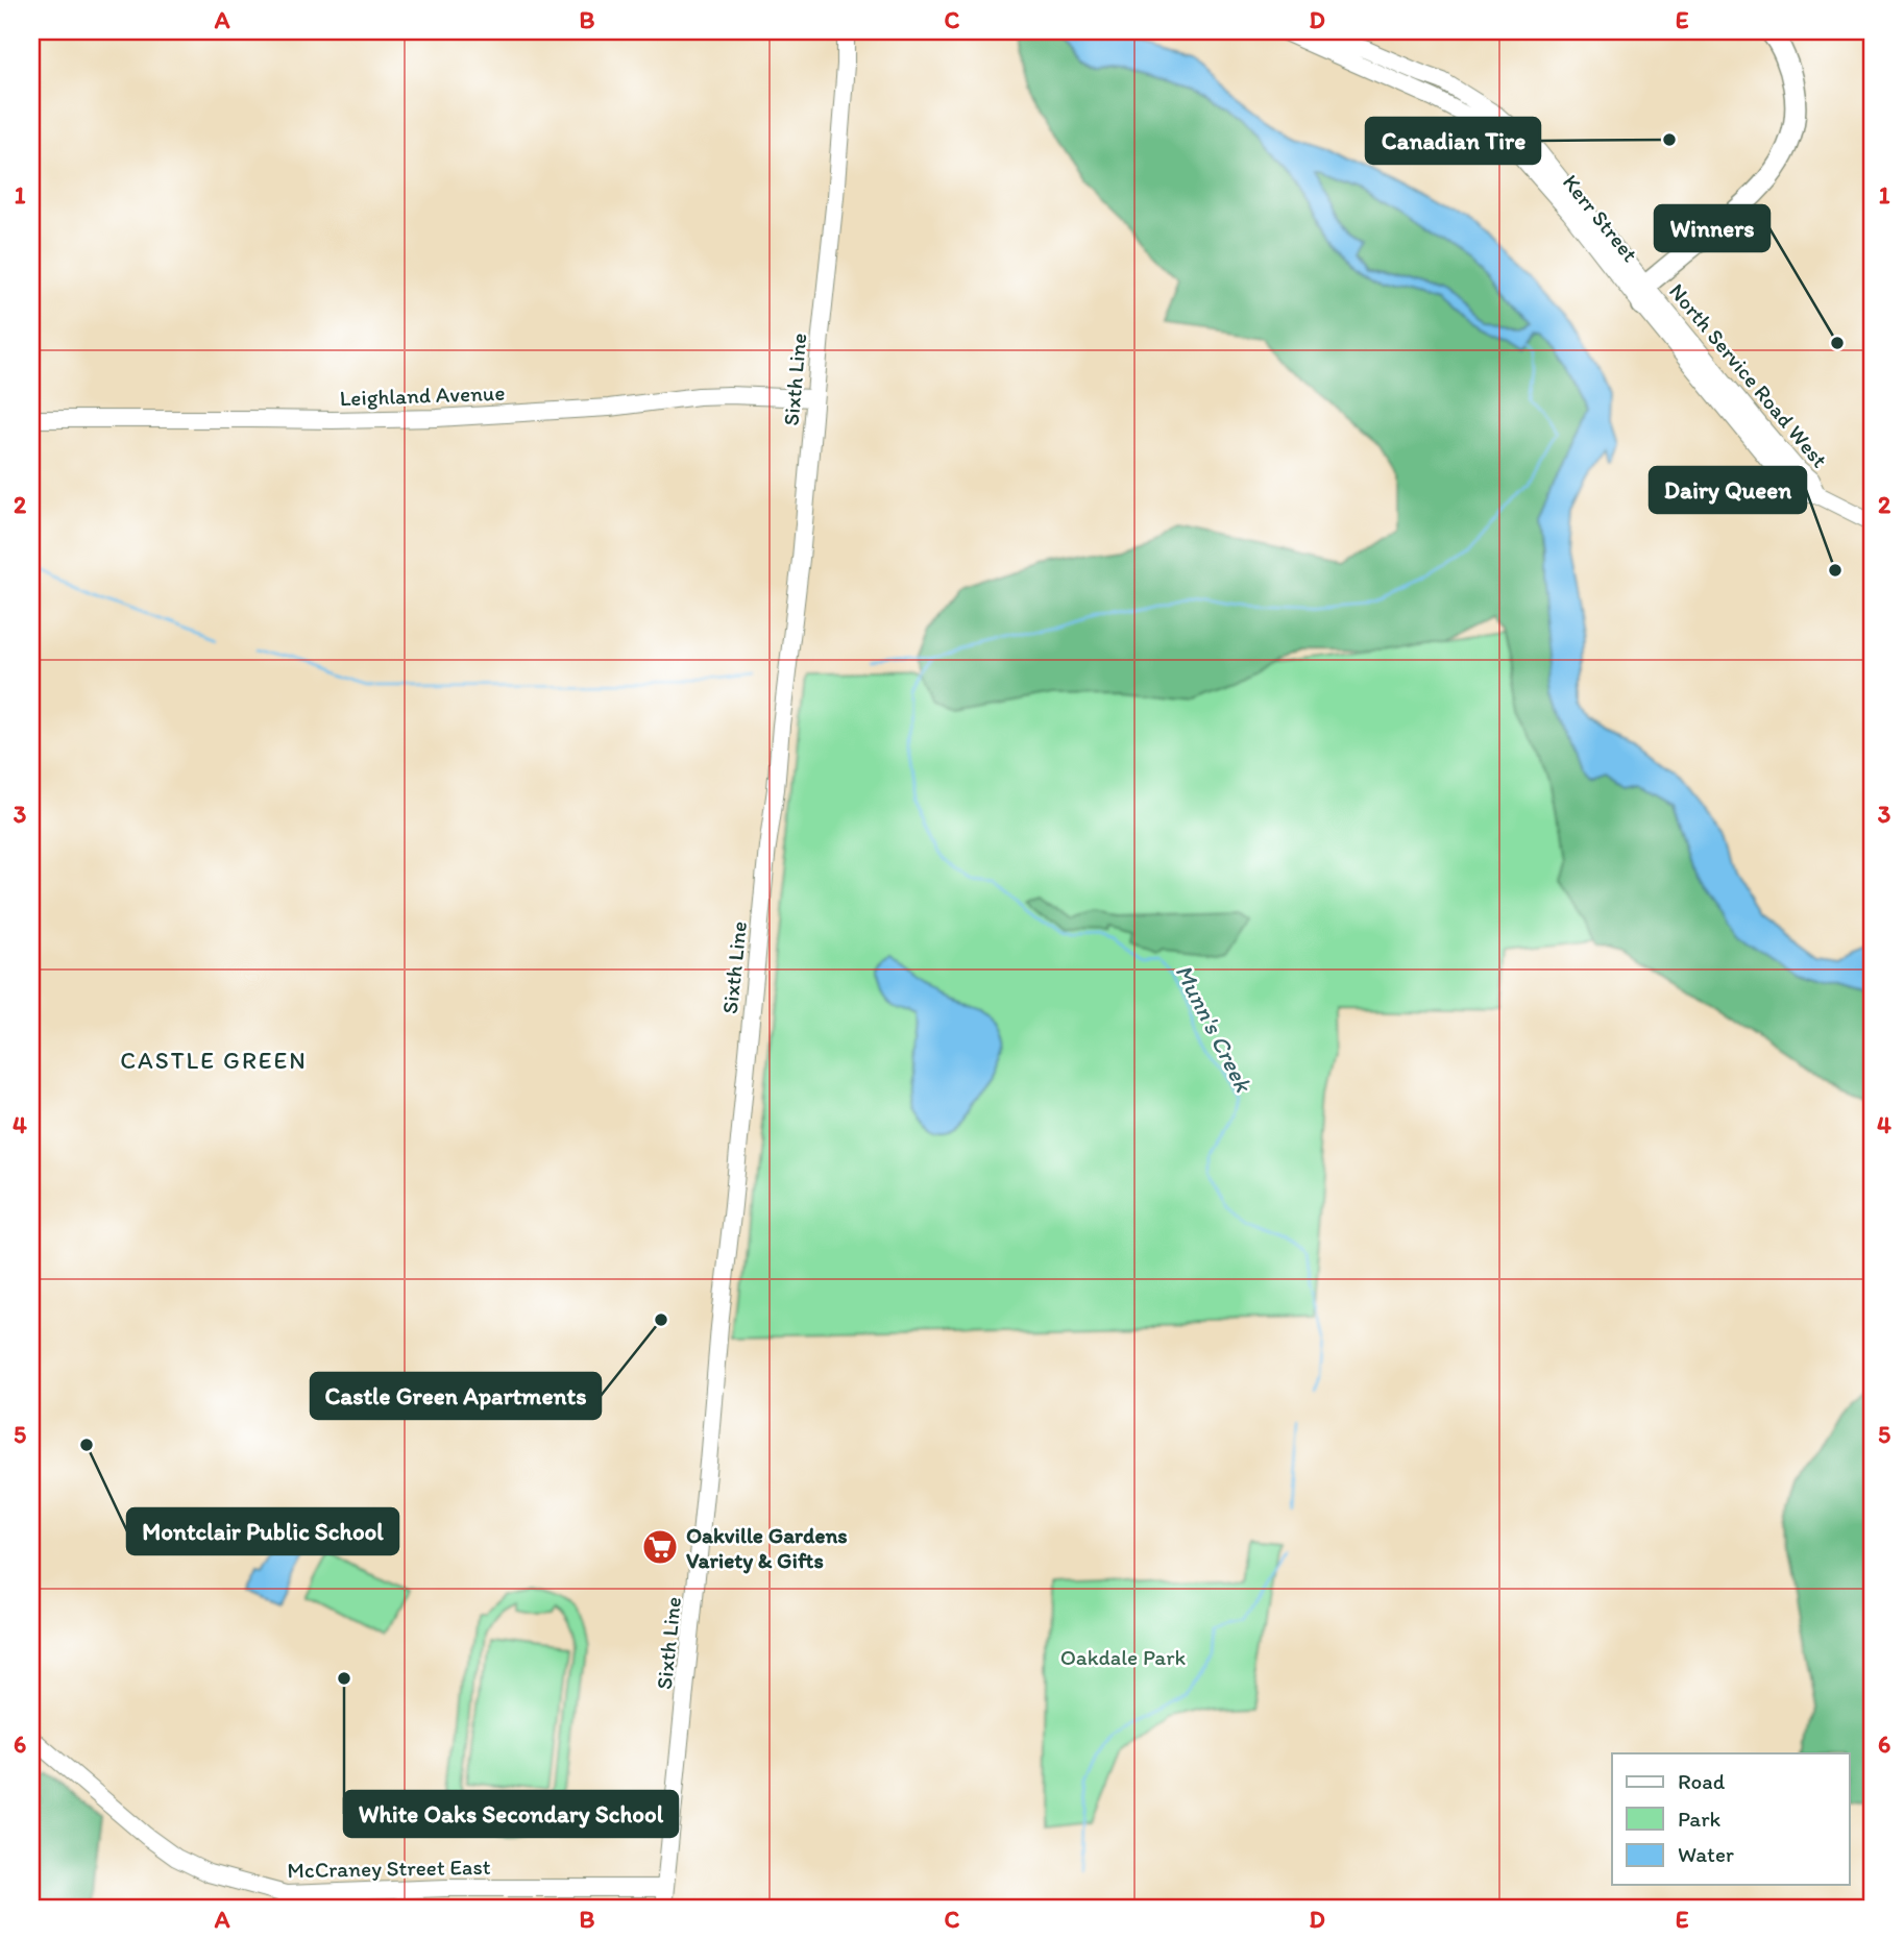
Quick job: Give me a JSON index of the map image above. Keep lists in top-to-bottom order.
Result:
{
  "streets": {
    "street": [
      "Kerr Street",
      "North Service Road West",
      "Sixth Line",
      "Leighland Avenue",
      "McCraney Street East"
    ]
  },
  "crossings": [
    ["Kerr Street", "North Service Road West"],
    ["Sixth Line", "Leighland Avenue"],
    ["Sixth Line", "McCraney Street East"]
  ],
  "districts": ["CASTLE GREEN"],
  "water": ["Munn's Creek"],
  "parks": ["Oakdale Park"],
  "places": {
    "other": [
      "Canadian Tire",
      "Winners",
      "Dairy Queen",
      "Castle Green Apartments",
      "Montclair Public School",
      "White Oaks Secondary School"
    ],
    "supermarket": ["Oakville Gardens Variety & Gifts"]
  },
  "legend": ["Road", "Park", "Water"],
  "grid": {
    "columns": [
      "A",
      "B",
      "C",
      "D",
      "E"
    ],
    "rows": [
      "1",
      "2",
      "3",
      "4",
      "5",
      "6"
    ]
  }
}
